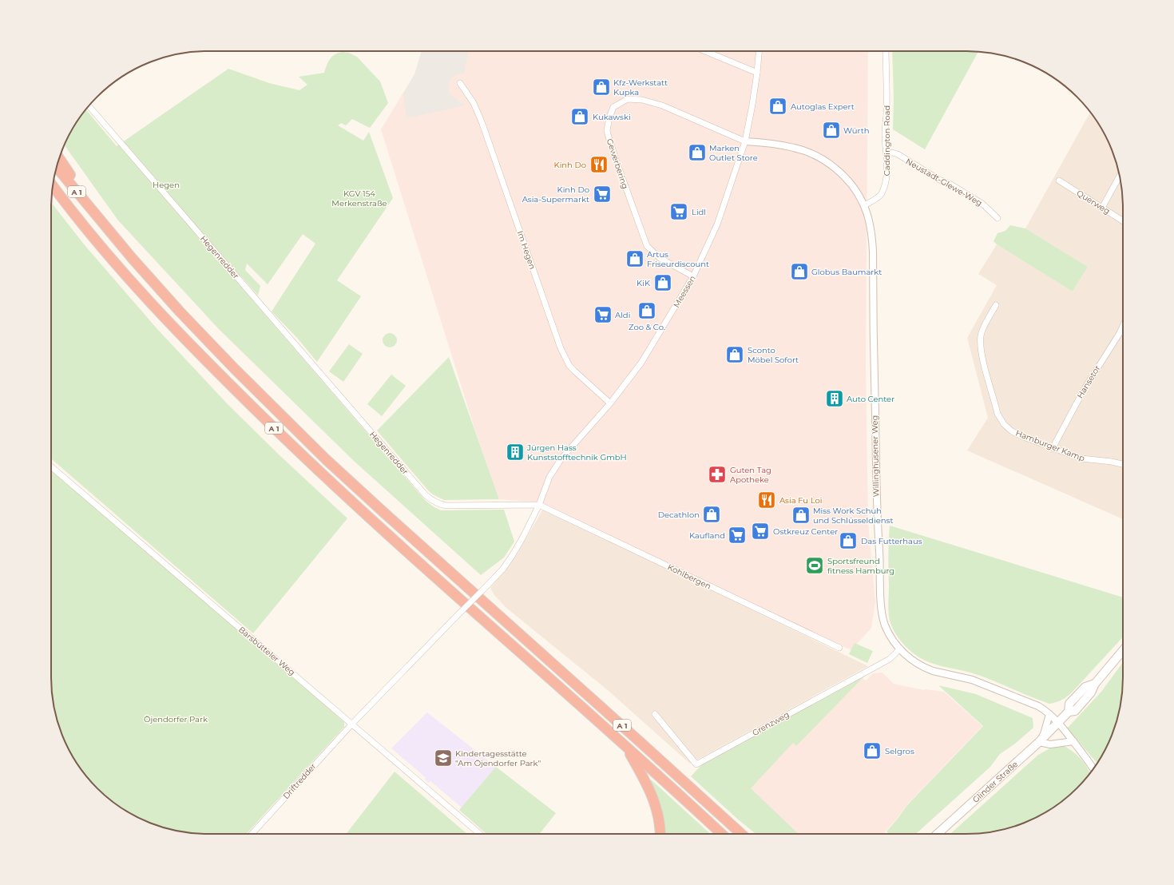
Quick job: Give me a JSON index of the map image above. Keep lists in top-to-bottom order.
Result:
{
  "streets": {
    "highway": ["A 1"],
    "main road": ["Glinder Straße"],
    "street": [
      "Caddington Road",
      "Gewerbering",
      "Neustadt-Glewe-Weg",
      "Querweg",
      "Im Hegen",
      "Hegenredder",
      "Meessen",
      "Hansetor",
      "Hamburger Kamp",
      "Willinghusener Weg",
      "Kohlbergen",
      "Barsbütteler Weg",
      "Grenzweg",
      "Driftredder"
    ]
  },
  "crossings": [
    ["Caddington Road", "Neustadt-Glewe-Weg"],
    ["Caddington Road", "Willinghusener Weg"],
    ["Gewerbering", "Meessen"],
    ["Gewerbering", "Willinghusener Weg"],
    ["Im Hegen", "Meessen"],
    ["Hegenredder", "Meessen"],
    ["Hegenredder", "Kohlbergen"],
    ["Meessen", "Willinghusener Weg"],
    ["Meessen", "Kohlbergen"],
    ["Hansetor", "Hamburger Kamp"],
    ["Willinghusener Weg", "Grenzweg"],
    ["Willinghusener Weg", "Glinder Straße"],
    ["Barsbütteler Weg", "Driftredder"]
  ],
  "parks": ["Hegen", "KGV 154 Merkenstraße", "Öjendorfer Park"],
  "places": {
    "shop": [
      "Kfz-Werkstatt Kupka",
      "Autoglas Expert",
      "Kukawski",
      "Würth",
      "Marken Outlet Store",
      "Artus Friseurdiscount",
      "Globus Baumarkt",
      "KiK",
      "Zoo & Co.",
      "Sconto Möbel Sofort",
      "Decathlon",
      "Miss Work Schuh und Schlüsseldienst",
      "Das Futterhaus",
      "Selgros"
    ],
    "restaurant": ["Kinh Do", "Asia Fu Loi"],
    "supermarket": [
      "Kinh Do Asia-Supermarkt",
      "Lidl",
      "Aldi",
      "Ostkreuz Center",
      "Kaufland"
    ],
    "building": ["Auto Center", "Jürgen Hass Kunststofftechnik GmbH"],
    "pharmacy": ["Guten Tag Apotheke"],
    "sports": ["Sportsfreund fitness Hamburg"],
    "school or university": ["Kindertagesstätte \"Am Öjendorfer Park\""]
  }
}
